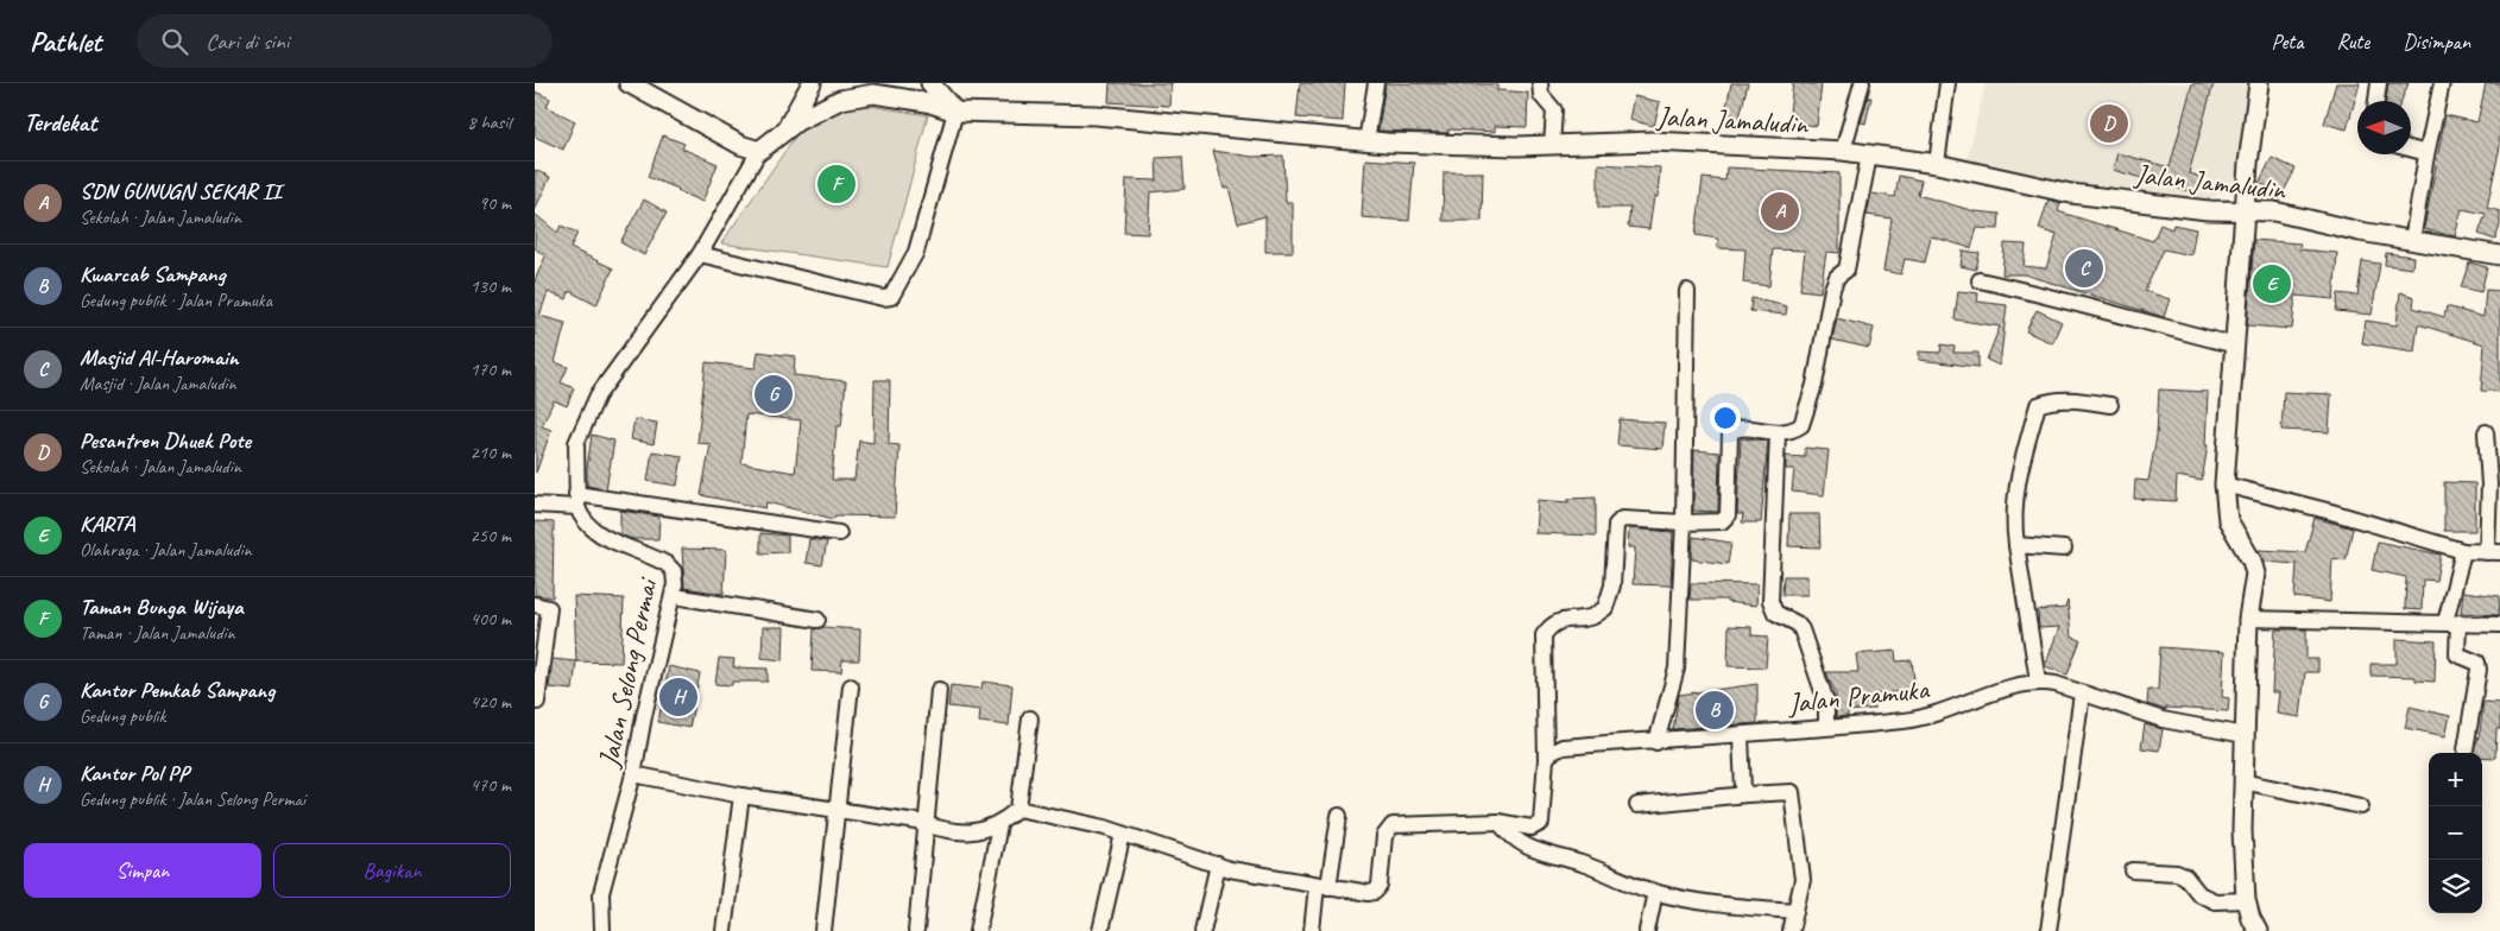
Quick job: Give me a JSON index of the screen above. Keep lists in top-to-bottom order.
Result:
{
  "streets": {
    "street": ["Jalan Jamaludin", "Jalan Selong Permai", "Jalan Pramuka"]
  },
  "north": "left",
  "page": {
    "header": "Pathlet",
    "search": "Cari di sini",
    "nav": ["Peta", "Rute", "Disimpan"],
    "heading": ["Terdekat", "8 hasil"],
    "pins": [
      "D",
      "F",
      "A",
      "C",
      "E",
      "G",
      "H",
      "B"
    ],
    "list": [
      {
        "mark": "A",
        "name": "SDN GUNUGN SEKAR II",
        "note": "Sekolah · Jalan Jamaludin",
        "value": "90 m"
      },
      {
        "mark": "B",
        "name": "Kwarcab Sampang",
        "note": "Gedung publik · Jalan Pramuka",
        "value": "130 m"
      },
      {
        "mark": "C",
        "name": "Masjid Al-Haromain",
        "note": "Masjid · Jalan Jamaludin",
        "value": "170 m"
      },
      {
        "mark": "D",
        "name": "Pesantren Dhuek Pote",
        "note": "Sekolah · Jalan Jamaludin",
        "value": "210 m"
      },
      {
        "mark": "E",
        "name": "KARTA",
        "note": "Olahraga · Jalan Jamaludin",
        "value": "250 m"
      },
      {
        "mark": "F",
        "name": "Taman Bunga Wijaya",
        "note": "Taman · Jalan Jamaludin",
        "value": "400 m"
      },
      {
        "mark": "G",
        "name": "Kantor Pemkab Sampang",
        "note": "Gedung publik",
        "value": "420 m"
      },
      {
        "mark": "H",
        "name": "Kantor Pol PP",
        "note": "Gedung publik · Jalan Selong Permai",
        "value": "470 m"
      }
    ],
    "map_buttons": ["+", "−"],
    "buttons": ["Simpan", "Bagikan"]
  }
}
